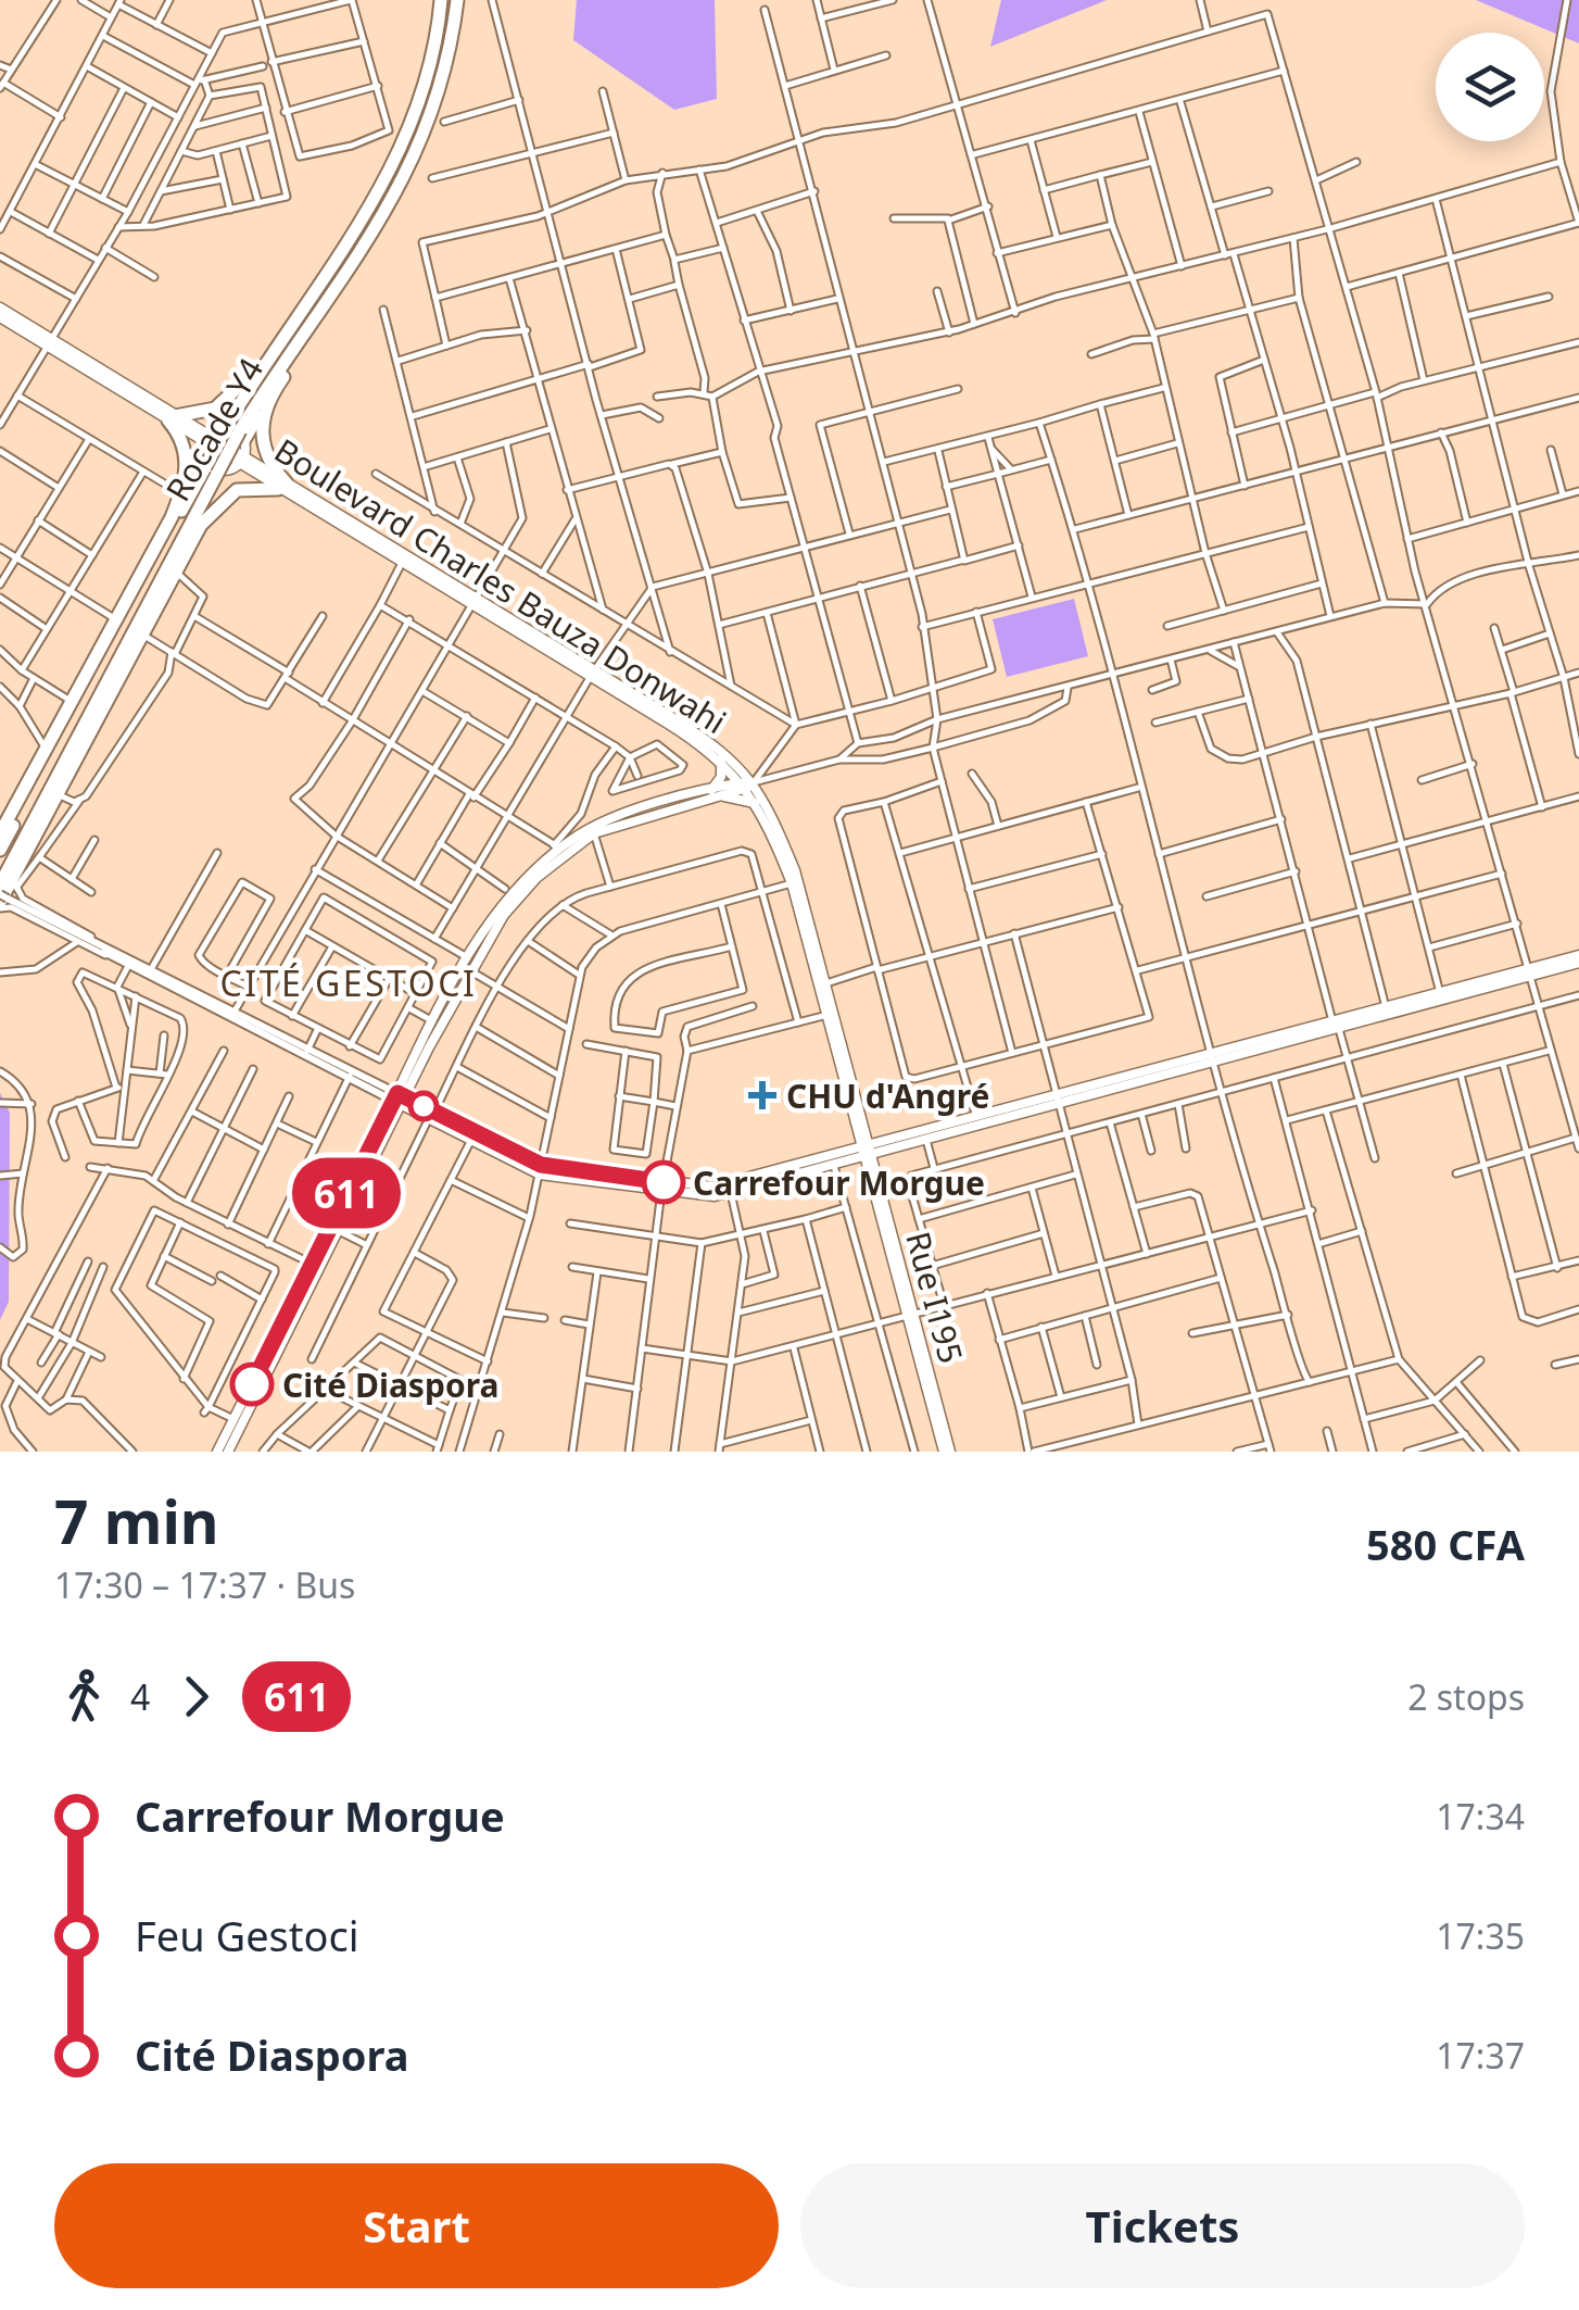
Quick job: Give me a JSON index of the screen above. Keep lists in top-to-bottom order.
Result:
{
  "streets": {
    "highway": ["Rocade Y4"],
    "main road": ["Boulevard Charles Bauza Donwahi", "Rue I195"]
  },
  "crossings": [
    ["Rocade Y4", "Boulevard Charles Bauza Donwahi"],
    ["Boulevard Charles Bauza Donwahi", "Rue I195"]
  ],
  "districts": ["CITÉ GESTOCI"],
  "places": {
    "health": ["CHU d'Angré"],
    "other": ["Carrefour Morgue", "Cité Diaspora"]
  },
  "lines": ["bus line 611"],
  "page": {
    "on_map": "611",
    "heading": ["7 min", "17:30 – 17:37 · Bus", "580 CFA"],
    "legs": ["4", "611", "2 stops"],
    "list": [
      {
        "name": "Carrefour Morgue",
        "value": "17:34"
      },
      {
        "name": "Feu Gestoci",
        "value": "17:35"
      },
      {
        "name": "Cité Diaspora",
        "value": "17:37"
      }
    ],
    "buttons": ["Start", "Tickets"]
  }
}
